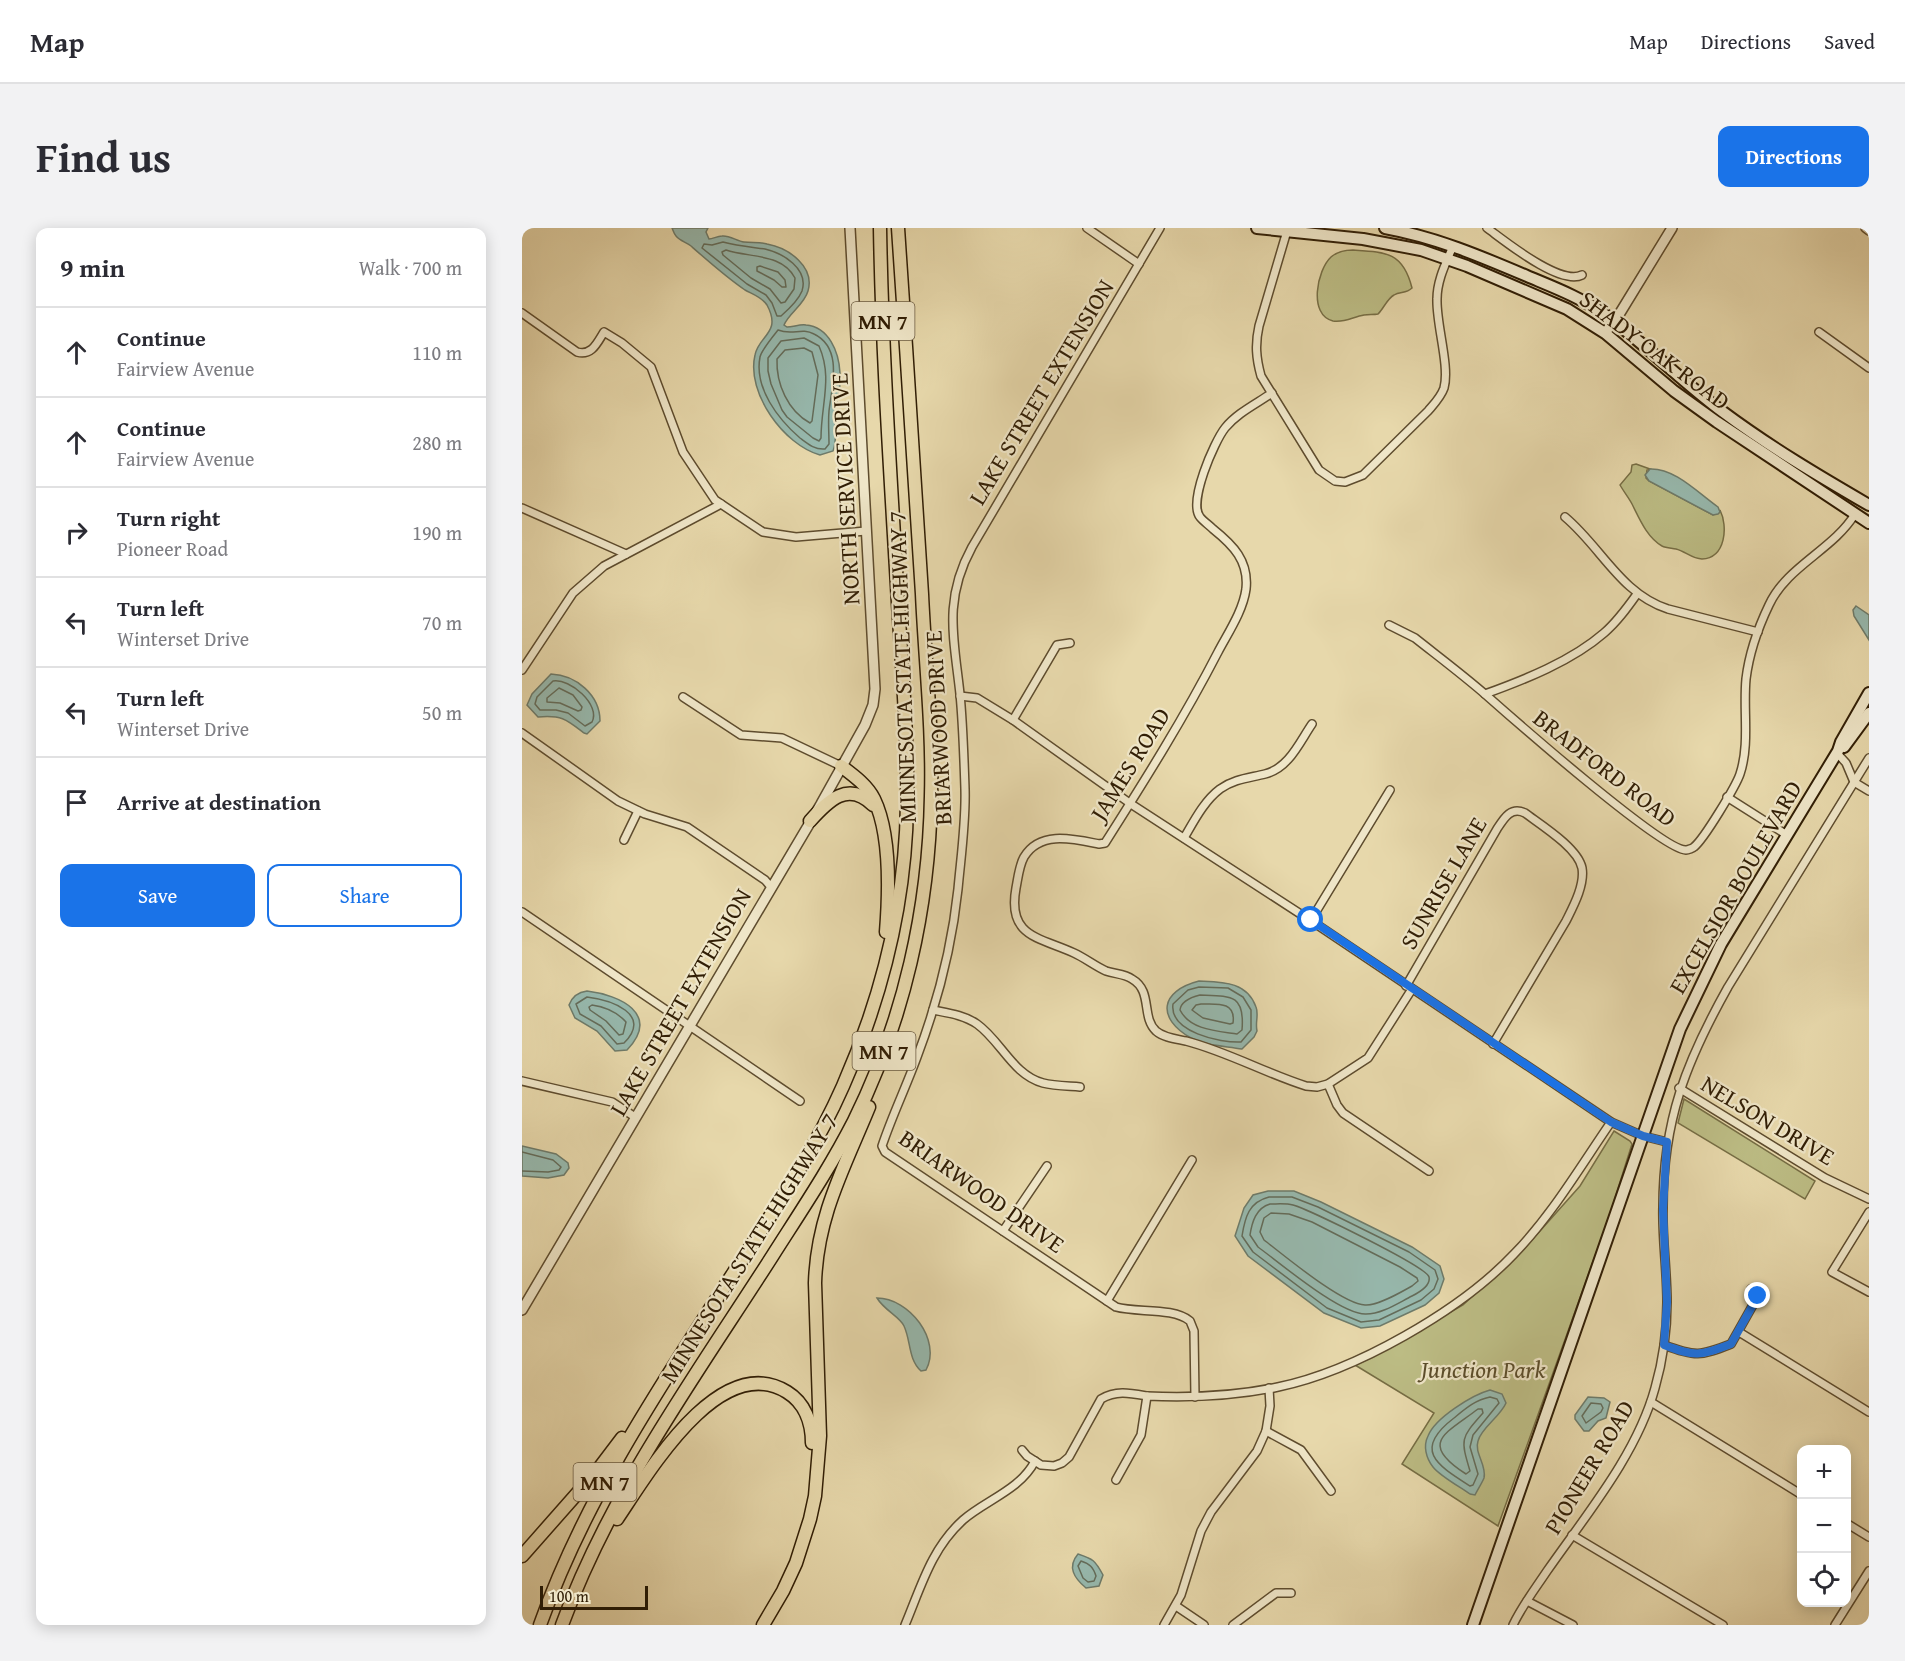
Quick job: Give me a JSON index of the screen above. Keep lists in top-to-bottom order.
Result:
{
  "streets": {
    "highway": ["MN 7", "MINNESOTA STATE HIGHWAY 7"],
    "main road": ["SHADY OAK ROAD", "EXCELSIOR BOULEVARD"],
    "street": [
      "LAKE STREET EXTENSION",
      "NORTH SERVICE DRIVE",
      "BRIARWOOD DRIVE",
      "JAMES ROAD",
      "BRADFORD ROAD",
      "SUNRISE LANE",
      "NELSON DRIVE",
      "PIONEER ROAD"
    ]
  },
  "crossings": [
    ["SHADY OAK ROAD", "BRADFORD ROAD"],
    ["LAKE STREET EXTENSION", "NORTH SERVICE DRIVE"],
    ["LAKE STREET EXTENSION", "BRIARWOOD DRIVE"],
    ["JAMES ROAD", "SUNRISE LANE"],
    ["NELSON DRIVE", "PIONEER ROAD"]
  ],
  "parks": ["Junction Park"],
  "scale_bar": "100 m",
  "page": {
    "header": "Map",
    "nav": ["Map", "Directions", "Saved"],
    "title": "Find us",
    "buttons": [
      "Directions",
      ["Save", "Share"]
    ],
    "heading": ["9 min", "Walk · 700 m"],
    "list": [
      ["Continue", "Fairview Avenue", "110 m"],
      ["Continue", "Fairview Avenue", "280 m"],
      ["Turn right", "Pioneer Road", "190 m"],
      ["Turn left", "Winterset Drive", "70 m"],
      ["Turn left", "Winterset Drive", "50 m"],
      "Arrive at destination"
    ],
    "map_buttons": ["+", "−"],
    "scale": "100 m"
  }
}
